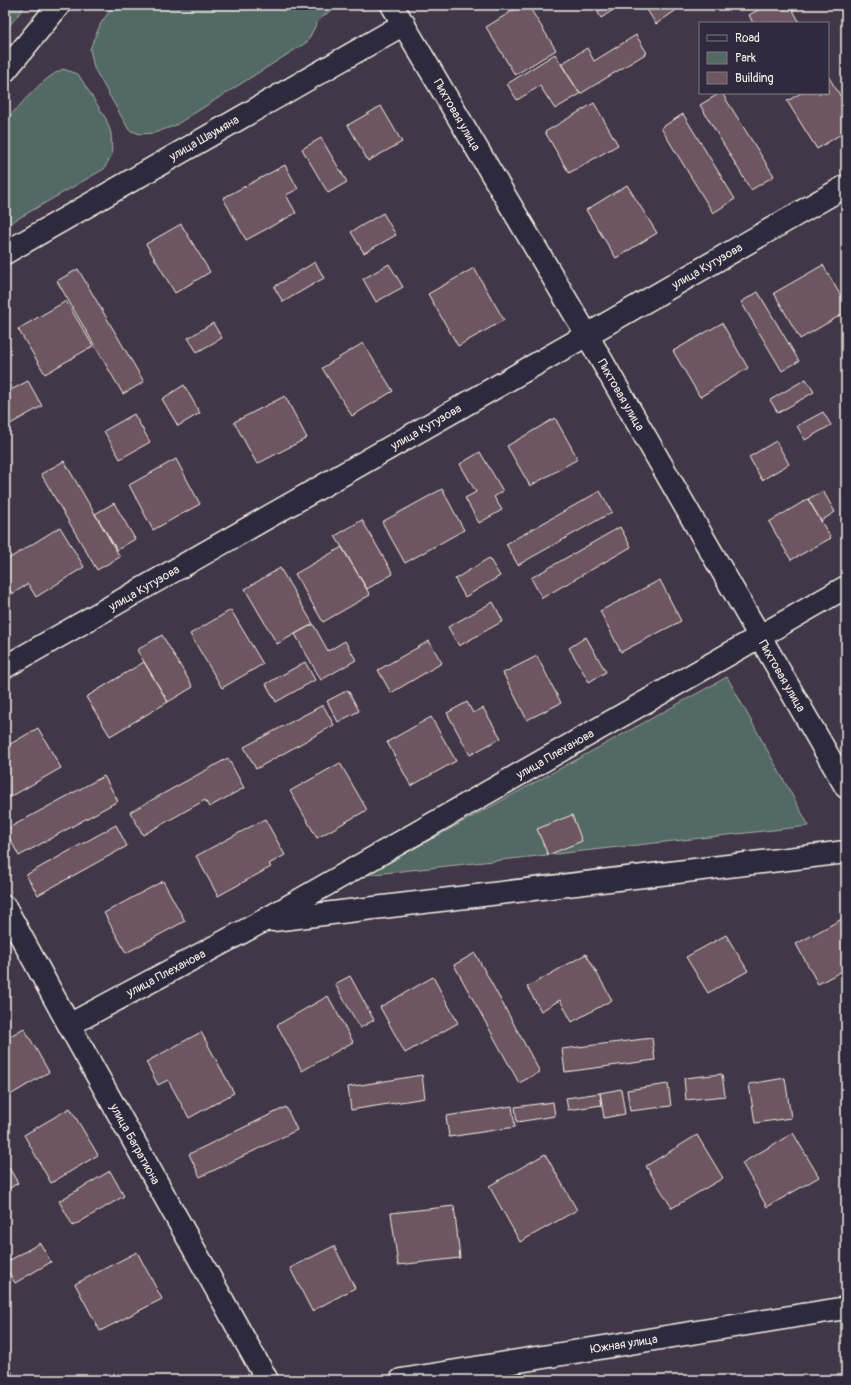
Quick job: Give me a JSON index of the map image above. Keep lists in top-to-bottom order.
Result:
{
  "streets": {
    "street": [
      "Пихтовая улица",
      "улица Шаумяна",
      "улица Кутузова",
      "улица Плеханова",
      "улица Багратиона",
      "Южная улица"
    ]
  },
  "crossings": [
    ["Пихтовая улица", "улица Шаумяна"],
    ["Пихтовая улица", "улица Кутузова"],
    ["Пихтовая улица", "улица Плеханова"],
    ["улица Плеханова", "улица Багратиона"]
  ],
  "legend": ["Road", "Park", "Building"]
}
